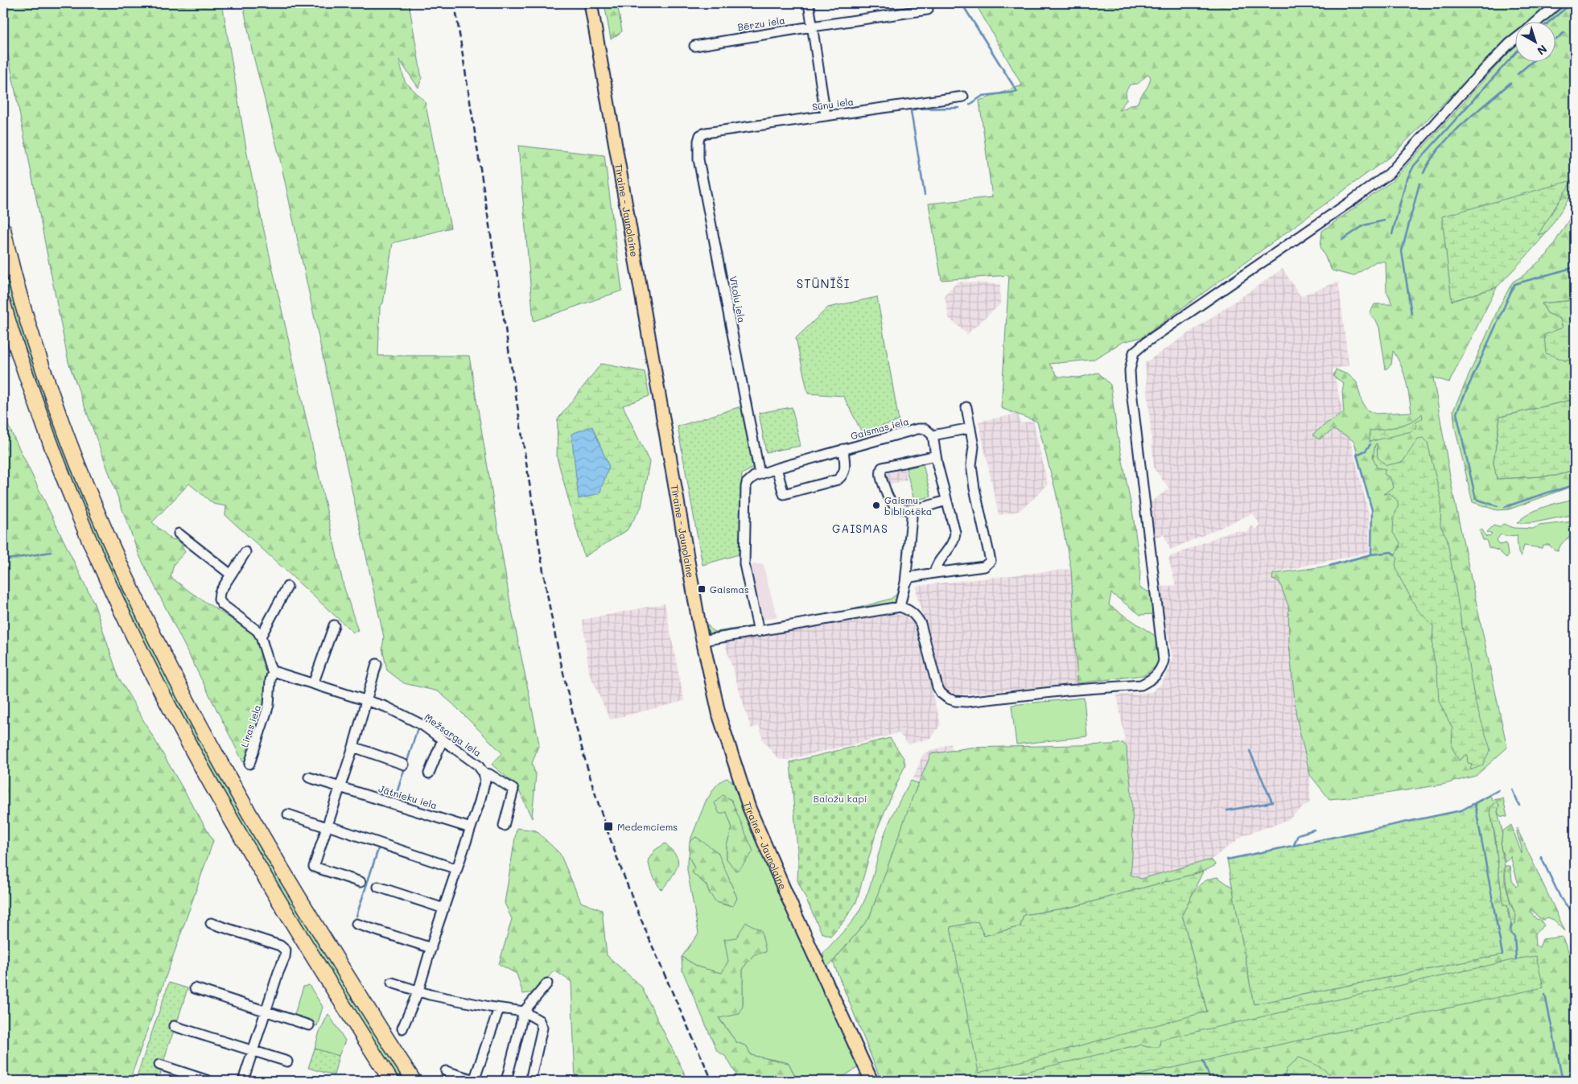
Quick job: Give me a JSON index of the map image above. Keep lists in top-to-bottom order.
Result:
{
  "streets": {
    "main road": ["Tīraine - Jaunolaine"],
    "street": [
      "Bērzu iela",
      "Sūnu iela",
      "Vītolu iela",
      "Gaismas iela",
      "Liras iela",
      "Mežsarga iela",
      "Jātnieku iela"
    ]
  },
  "crossings": [
    ["Sūnu iela", "Vītolu iela"],
    ["Vītolu iela", "Gaismas iela"],
    ["Liras iela", "Mežsarga iela"]
  ],
  "districts": ["STŪNĪŠI", "GAISMAS"],
  "parks": ["Baložu kapi"],
  "places": {
    "other": ["Gaismu bibliotēka"],
    "transit": ["Gaismas", "Medemciems"]
  },
  "north": "bottom right"
}
